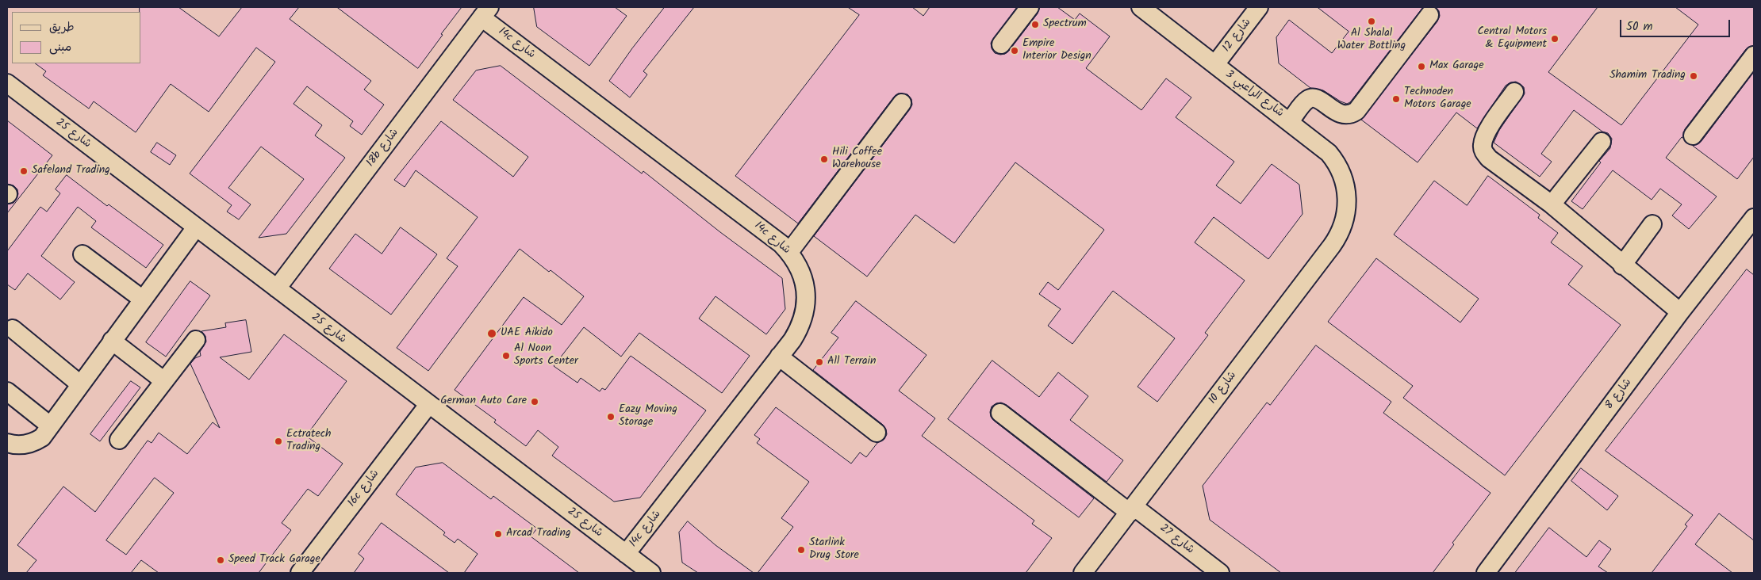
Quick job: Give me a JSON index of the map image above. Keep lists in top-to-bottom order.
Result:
{
  "streets": {
    "street": [
      "شارع 12",
      "14c شارع",
      "شارع الراعبي 3",
      "شارع 25",
      "18b شارع",
      "شارع 10",
      "شارع 8",
      "16c شارع",
      "شارع 27"
    ]
  },
  "crossings": [
    ["شارع 12", "شارع الراعبي 3"],
    ["14c شارع", "شارع 25"],
    ["14c شارع", "18b شارع"],
    ["شارع الراعبي 3", "شارع 10"],
    ["شارع 25", "18b شارع"],
    ["شارع 25", "16c شارع"],
    ["شارع 10", "شارع 27"]
  ],
  "places": [
    "Al Shalal Water Bottling",
    "Spectrum",
    "Central Motors & Equipment",
    "Empire Interior Design",
    "Max Garage",
    "Shamim Trading",
    "Technoden Motors Garage",
    "Hili Coffee Warehouse",
    "Safeland Trading",
    "UAE Aikido",
    "Al Noon Sports Center",
    "All Terrain",
    "German Auto Care",
    "Eazy Moving Storage",
    "Ectratech Trading",
    "Arcad Trading",
    "Starlink Drug Store",
    "Speed Track Garage"
  ],
  "legend": ["طريق", "مبنى"],
  "scale_bar": "50 m"
}
